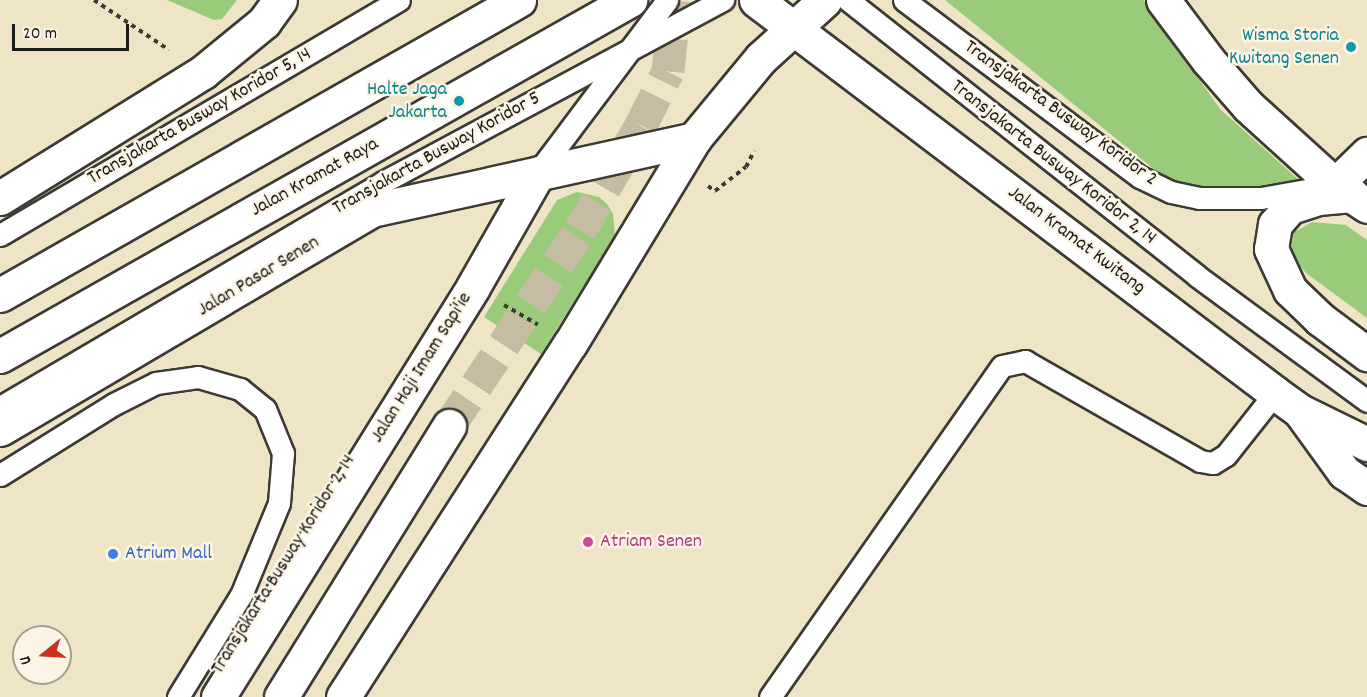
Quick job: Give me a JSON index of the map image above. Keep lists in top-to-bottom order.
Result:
{
  "streets": {
    "main road": [
      "Jalan Kramat Raya",
      "Jalan Kramat Kwitang",
      "Jalan Pasar Senen",
      "Jalan Haji Imam Sapi'ie"
    ],
    "lane": [
      "Transjakarta Busway Koridor 2",
      "Transjakarta Busway Koridor 5, 14",
      "Transjakarta Busway Koridor 5",
      "Transjakarta Busway Koridor 2, 14"
    ]
  },
  "crossings": [
    ["Transjakarta Busway Koridor 2, 14", "Jalan Haji Imam Sapi'ie"],
    ["Jalan Pasar Senen", "Jalan Haji Imam Sapi'ie"]
  ],
  "places": [
    "Wisma Storia Kwitang Senen",
    "Halte Jaga Jakarta",
    "Atriam Senen",
    "Atrium Mall"
  ],
  "scale_bar": "20 m",
  "north": "left"
}
